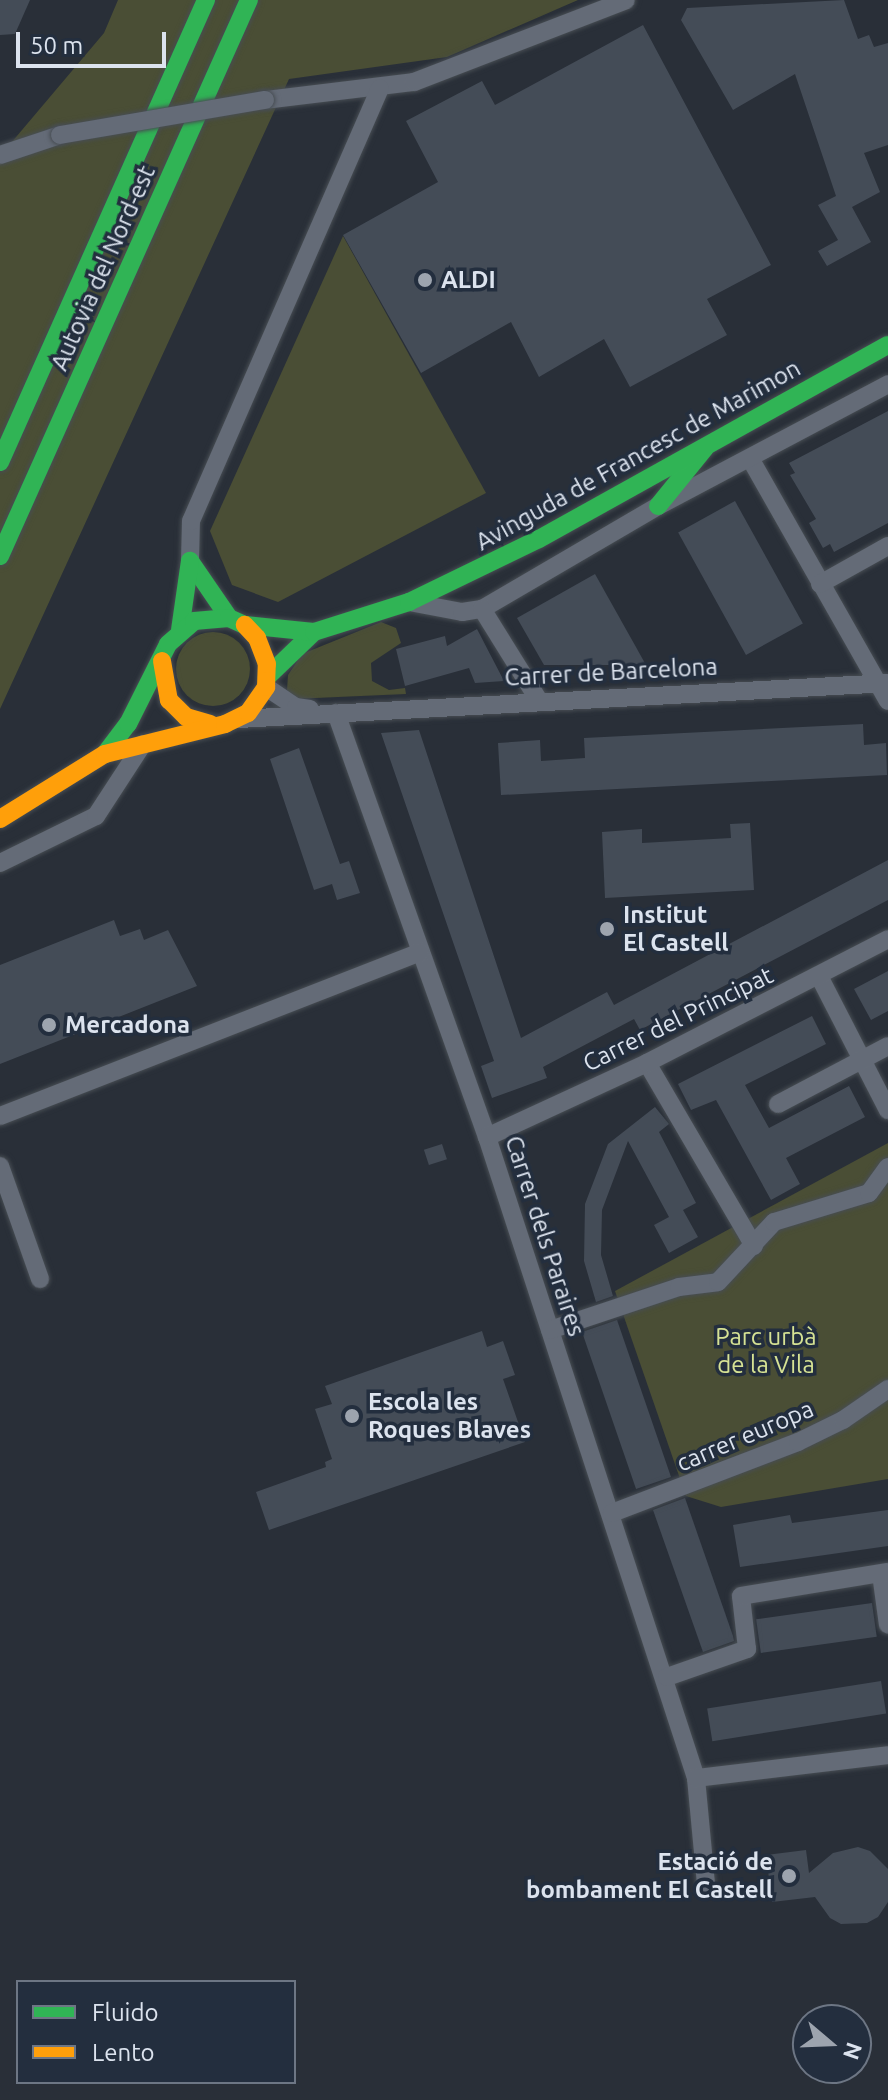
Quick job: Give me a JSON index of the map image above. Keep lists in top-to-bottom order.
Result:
{
  "streets": {
    "main road": ["Autovia del Nord-est", "Avinguda de Francesc de Marimon"],
    "street": [
      "Carrer de Barcelona",
      "Carrer del Principat",
      "Carrer dels Paraires",
      "carrer europa"
    ]
  },
  "crossings": [
    ["Carrer de Barcelona", "Carrer dels Paraires"],
    ["Carrer del Principat", "Carrer dels Paraires"],
    ["Carrer dels Paraires", "carrer europa"]
  ],
  "parks": ["Parc urbà de la Vila"],
  "places": [
    "ALDI",
    "Institut El Castell",
    "Mercadona",
    "Escola les Roques Blaves",
    "Estació de bombament El Castell"
  ],
  "legend": ["Fluido", "Lento"],
  "scale_bar": "50 m",
  "north": "right"
}
